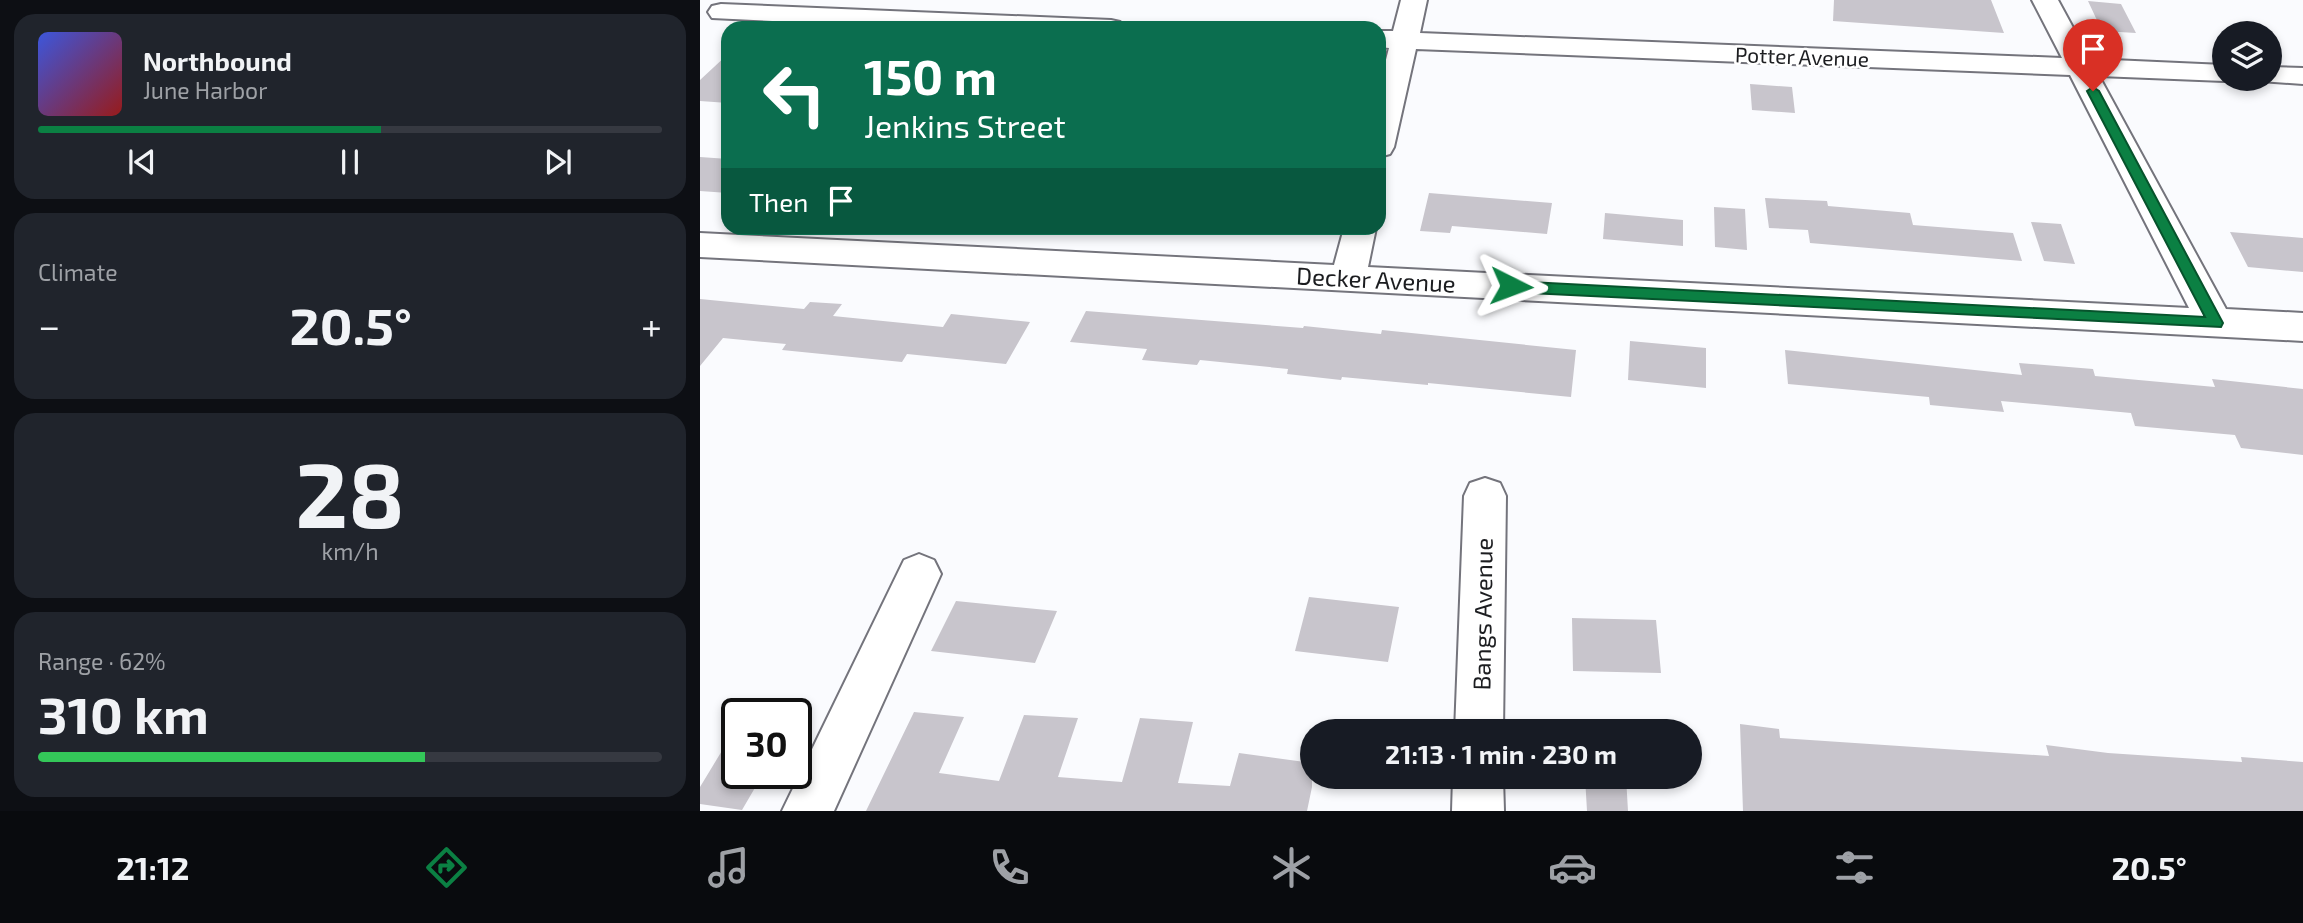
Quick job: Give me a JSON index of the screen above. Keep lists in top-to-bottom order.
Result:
{
  "streets": {
    "street": ["Potter Avenue", "Decker Avenue", "Bangs Avenue"]
  },
  "page": {
    "turn": ["150 m", "Jenkins Street"],
    "song": ["Northbound", "June Harbor"],
    "then": "Then",
    "tile": [
      "Climate",
      ["28", "km/h"],
      ["Range · 62%", "310 km"]
    ],
    "heat": ["−", "20.5°", "+"],
    "limit": "30",
    "trip": "21:13 · 1 min · 230 m",
    "tabs": ["21:12", "20.5°"]
  }
}
